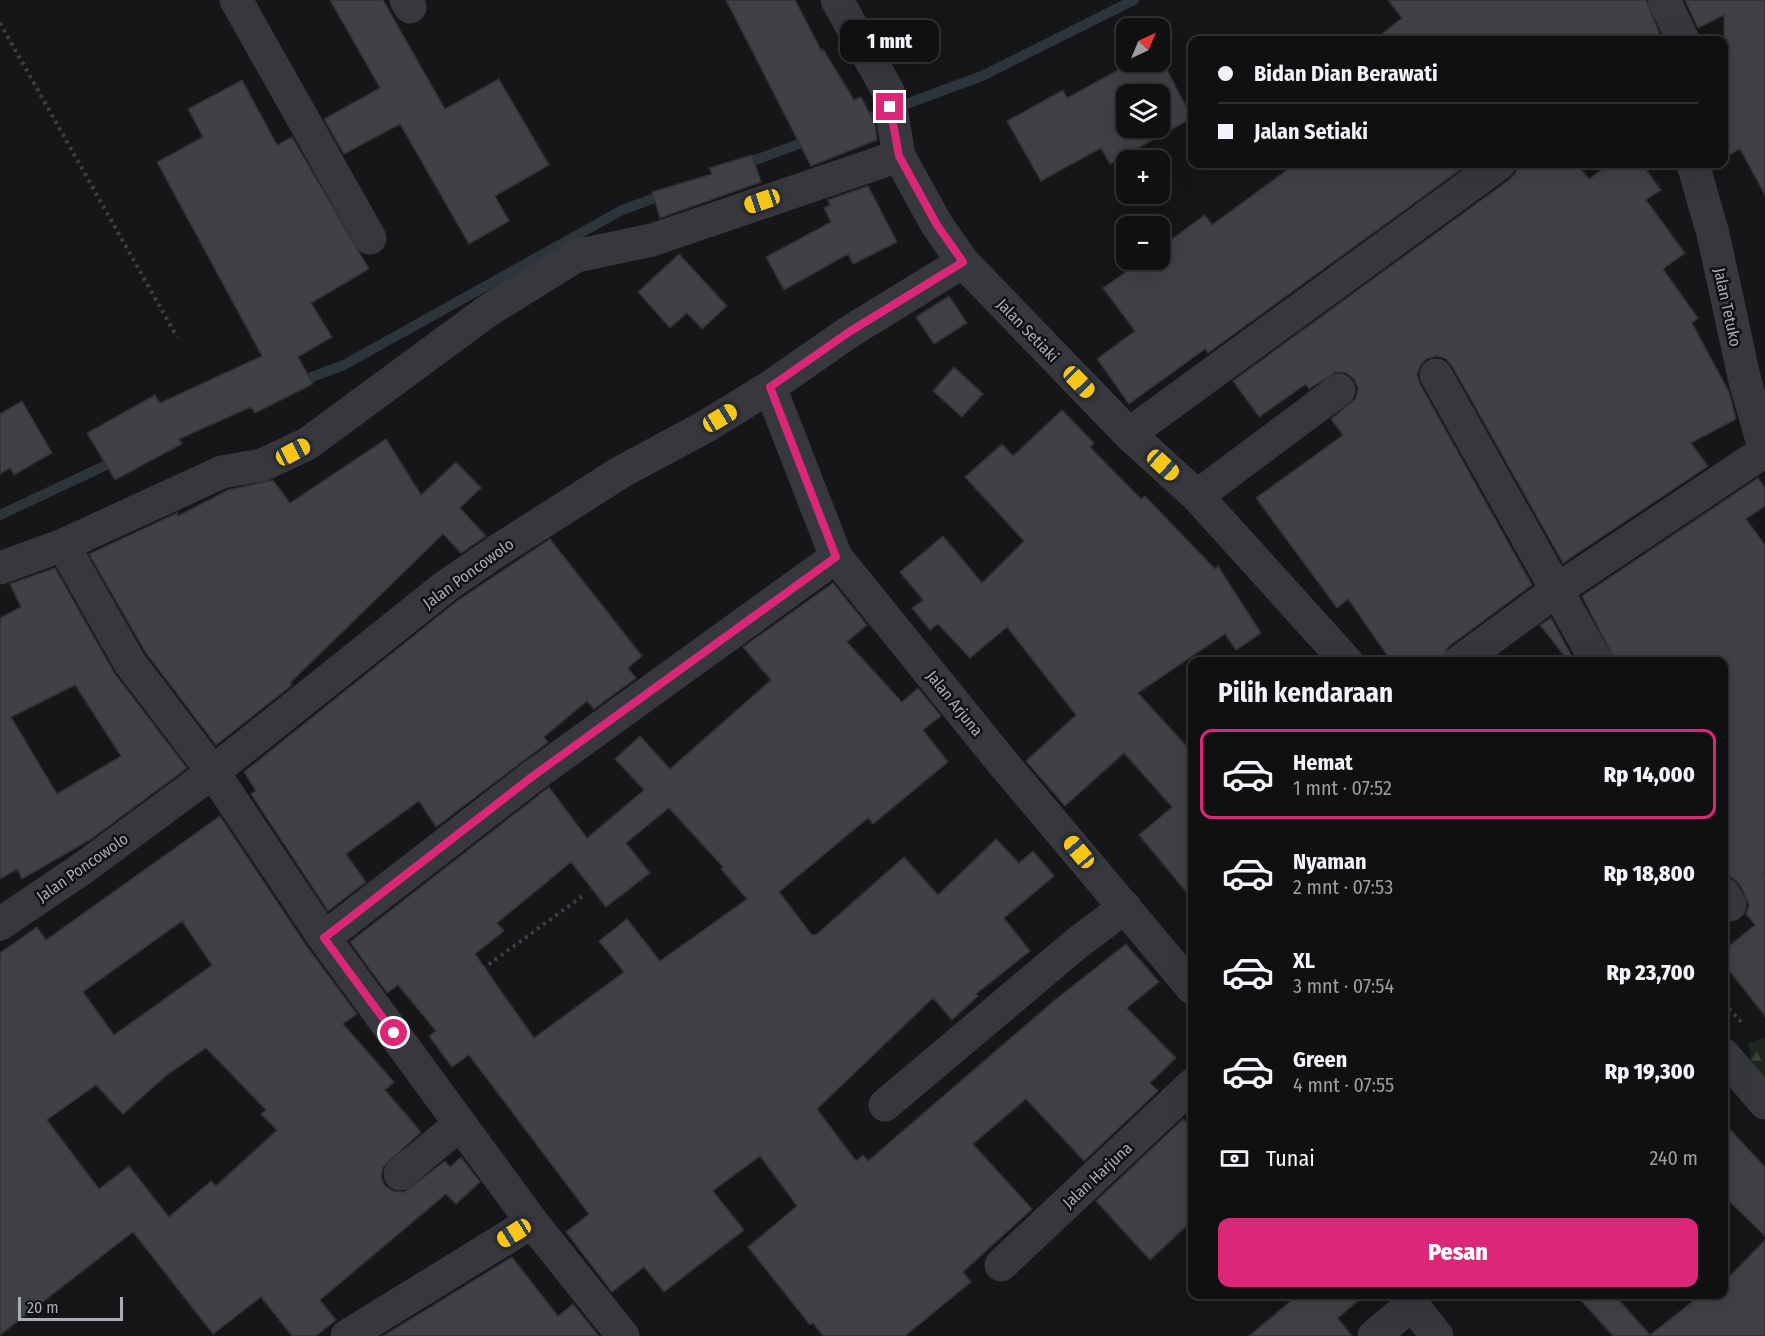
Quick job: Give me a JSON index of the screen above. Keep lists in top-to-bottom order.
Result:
{
  "streets": {
    "street": [
      "Jalan Tetuko",
      "Jalan Setiaki",
      "Jalan Poncowolo",
      "Jalan Arjuna",
      "Jalan Harjuna"
    ]
  },
  "crossings": [
    ["Jalan Setiaki", "Jalan Poncowolo"],
    ["Jalan Poncowolo", "Jalan Arjuna"]
  ],
  "scale_bar": "20 m",
  "north": "top right",
  "page": {
    "map_buttons": ["+", "−"],
    "bubble": "1 mnt",
    "banner": ["Bidan Dian Berawati", "Jalan Setiaki"],
    "heading": "Pilih kendaraan",
    "list": [
      {
        "name": "Hemat",
        "note": "1 mnt · 07:52",
        "value": "Rp 14,000"
      },
      {
        "name": "Nyaman",
        "note": "2 mnt · 07:53",
        "value": "Rp 18,800"
      },
      {
        "name": "XL",
        "note": "3 mnt · 07:54",
        "value": "Rp 23,700"
      },
      {
        "name": "Green",
        "note": "4 mnt · 07:55",
        "value": "Rp 19,300"
      }
    ],
    "pay": ["Tunai", "240 m"],
    "buttons": "Pesan",
    "scale": "20 m"
  }
}
